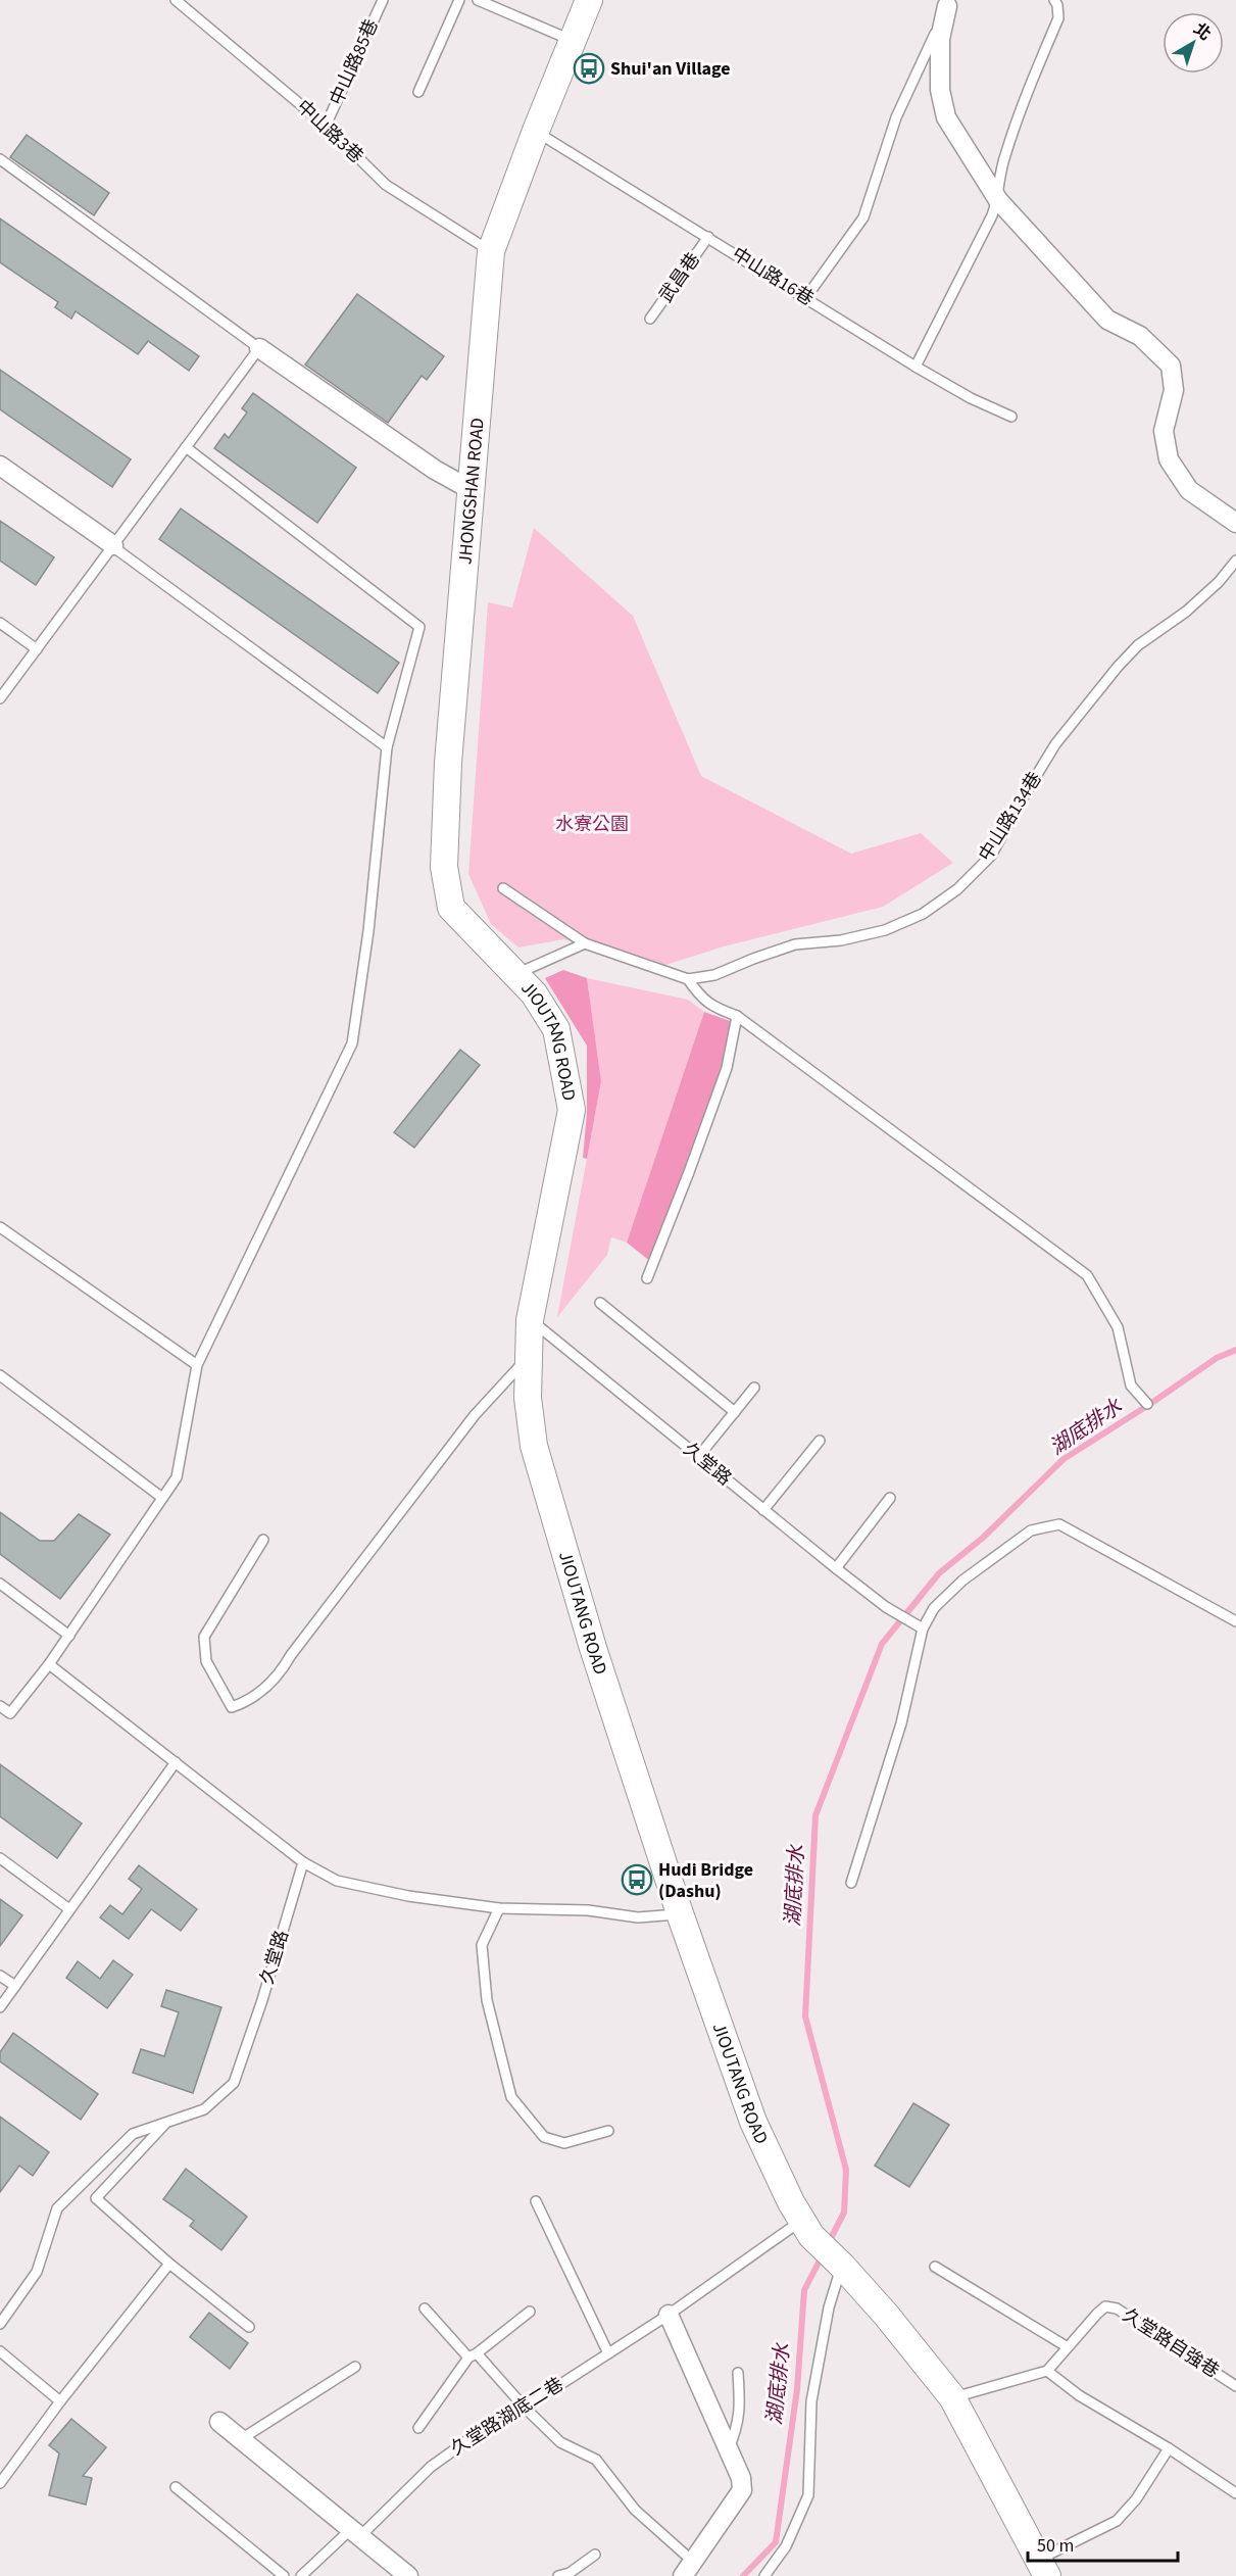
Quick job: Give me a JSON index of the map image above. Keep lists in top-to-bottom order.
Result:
{
  "streets": {
    "street": ["JHONGSHAN ROAD", "JIOUTANG ROAD"],
    "lane": [
      "中山路85巷",
      "中山路3巷",
      "中山路16巷",
      "武昌巷",
      "中山路134巷",
      "久堂路",
      "久堂路自強巷",
      "久堂路湖底二巷"
    ]
  },
  "crossings": [
    ["中山路85巷", "中山路3巷"],
    ["中山路3巷", "JHONGSHAN ROAD"],
    ["中山路16巷", "武昌巷"],
    ["中山路16巷", "JHONGSHAN ROAD"],
    ["JHONGSHAN ROAD", "JIOUTANG ROAD"],
    ["JIOUTANG ROAD", "久堂路"],
    ["JIOUTANG ROAD", "久堂路湖底二巷"]
  ],
  "water": ["湖底排水"],
  "parks": ["水寮公園"],
  "places": {
    "bus stop": ["Shui'an Village", "Hudi Bridge (Dashu)"]
  },
  "scale_bar": "50 m",
  "north": "top right"
}
